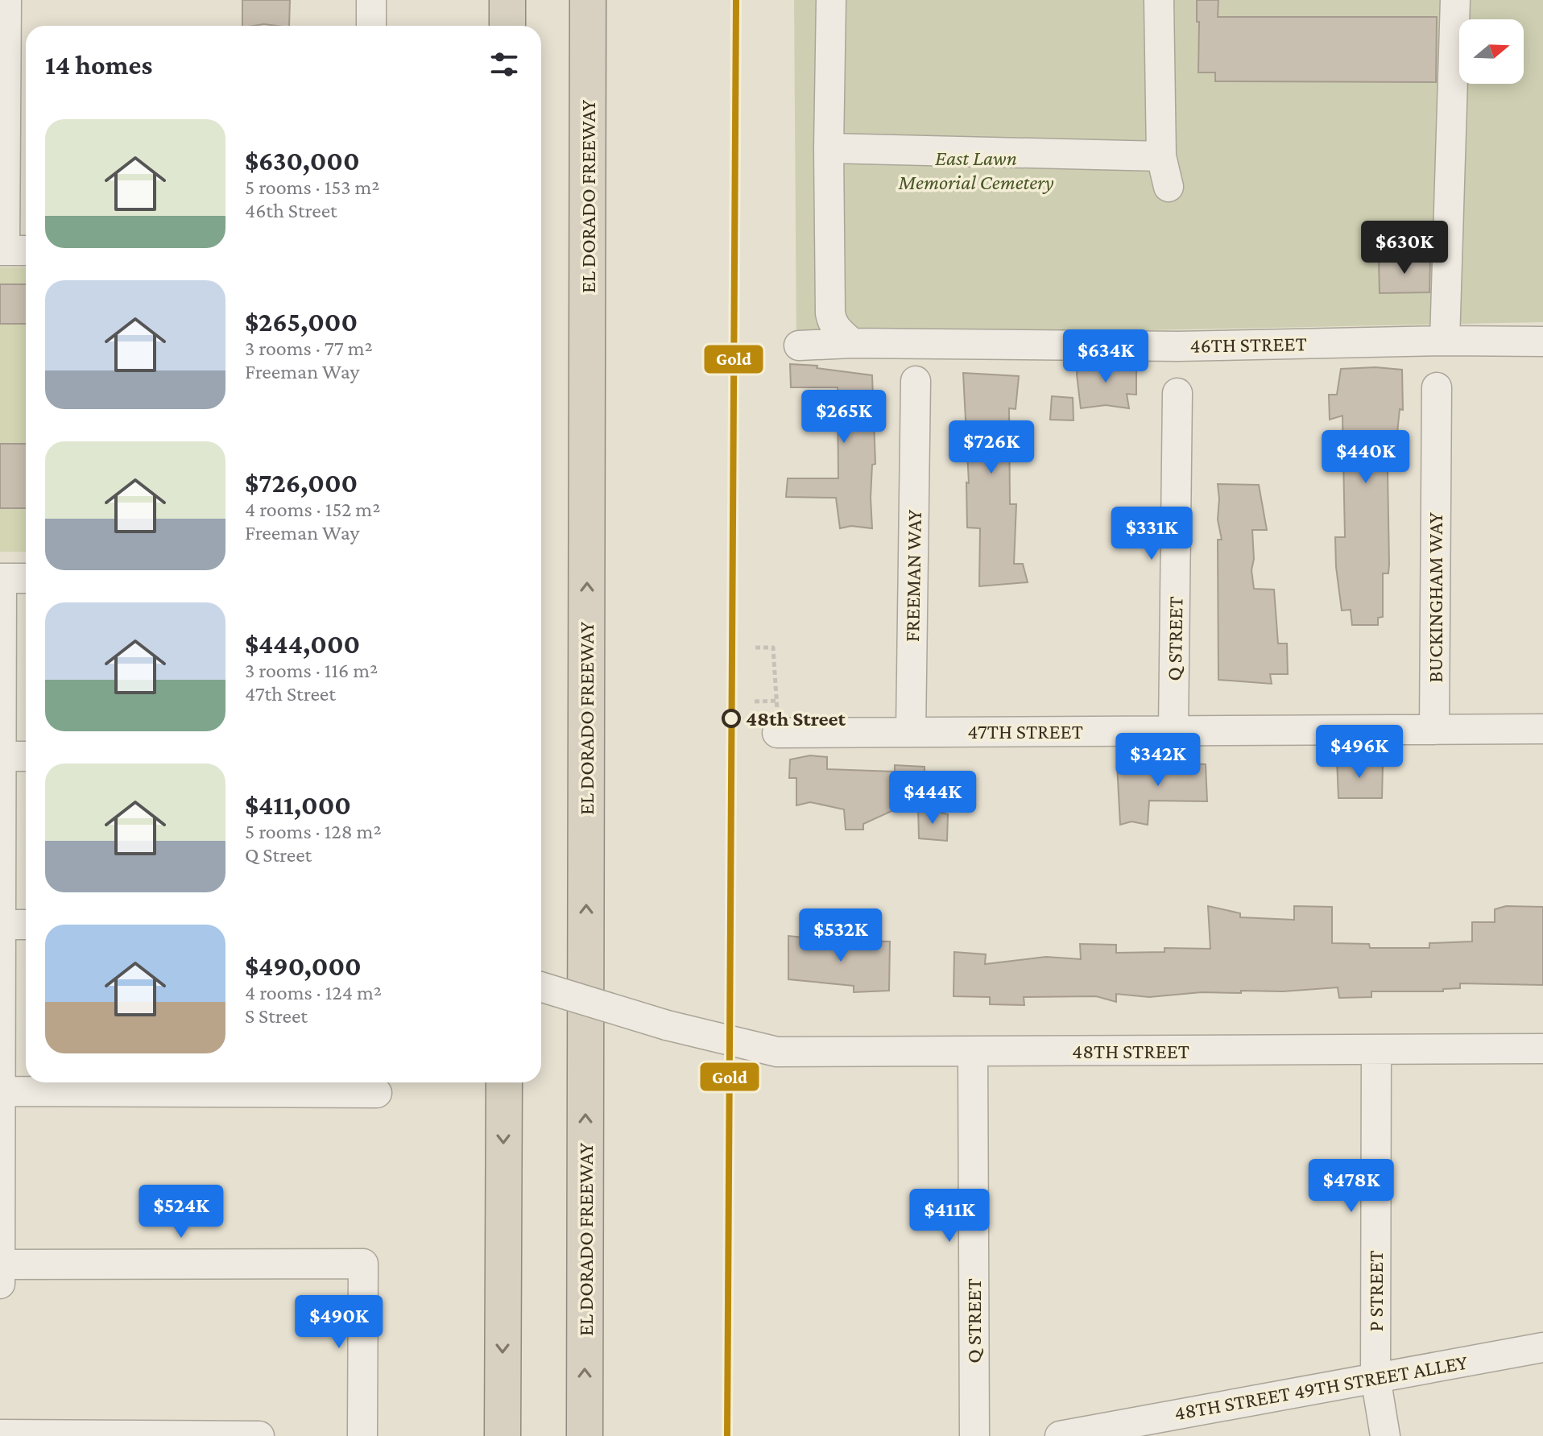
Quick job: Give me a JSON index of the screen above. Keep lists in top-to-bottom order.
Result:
{
  "streets": {
    "highway": ["EL DORADO FREEWAY"],
    "street": [
      "46TH STREET",
      "FREEMAN WAY",
      "BUCKINGHAM WAY",
      "Q STREET",
      "47TH STREET",
      "48TH STREET",
      "P STREET",
      "48TH STREET 49TH STREET ALLEY"
    ]
  },
  "crossings": [
    ["FREEMAN WAY", "47TH STREET"],
    ["BUCKINGHAM WAY", "47TH STREET"],
    ["Q STREET", "47TH STREET"],
    ["Q STREET", "48TH STREET"],
    ["48TH STREET", "P STREET"],
    ["P STREET", "48TH STREET 49TH STREET ALLEY"]
  ],
  "one_way": ["EL DORADO FREEWAY"],
  "parks": ["East Lawn Memorial Cemetery"],
  "places": ["48th Street"],
  "lines": ["transit line Gold"],
  "north": "right",
  "page": {
    "heading": "14 homes",
    "list": [
      {
        "name": "$630,000",
        "note": "5 rooms · 153 m² · 46th Street"
      },
      {
        "name": "$265,000",
        "note": "3 rooms · 77 m² · Freeman Way"
      },
      {
        "name": "$726,000",
        "note": "4 rooms · 152 m² · Freeman Way"
      },
      {
        "name": "$444,000",
        "note": "3 rooms · 116 m² · 47th Street"
      },
      {
        "name": "$411,000",
        "note": "5 rooms · 128 m² · Q Street"
      },
      {
        "name": "$490,000",
        "note": "4 rooms · 124 m² · S Street"
      }
    ],
    "price": [
      "$630K",
      "$634K",
      "$265K",
      "$726K",
      "$440K",
      "$331K",
      "$496K",
      "$342K",
      "$444K",
      "$532K",
      "$478K",
      "$524K",
      "$411K",
      "$490K"
    ]
  }
}
